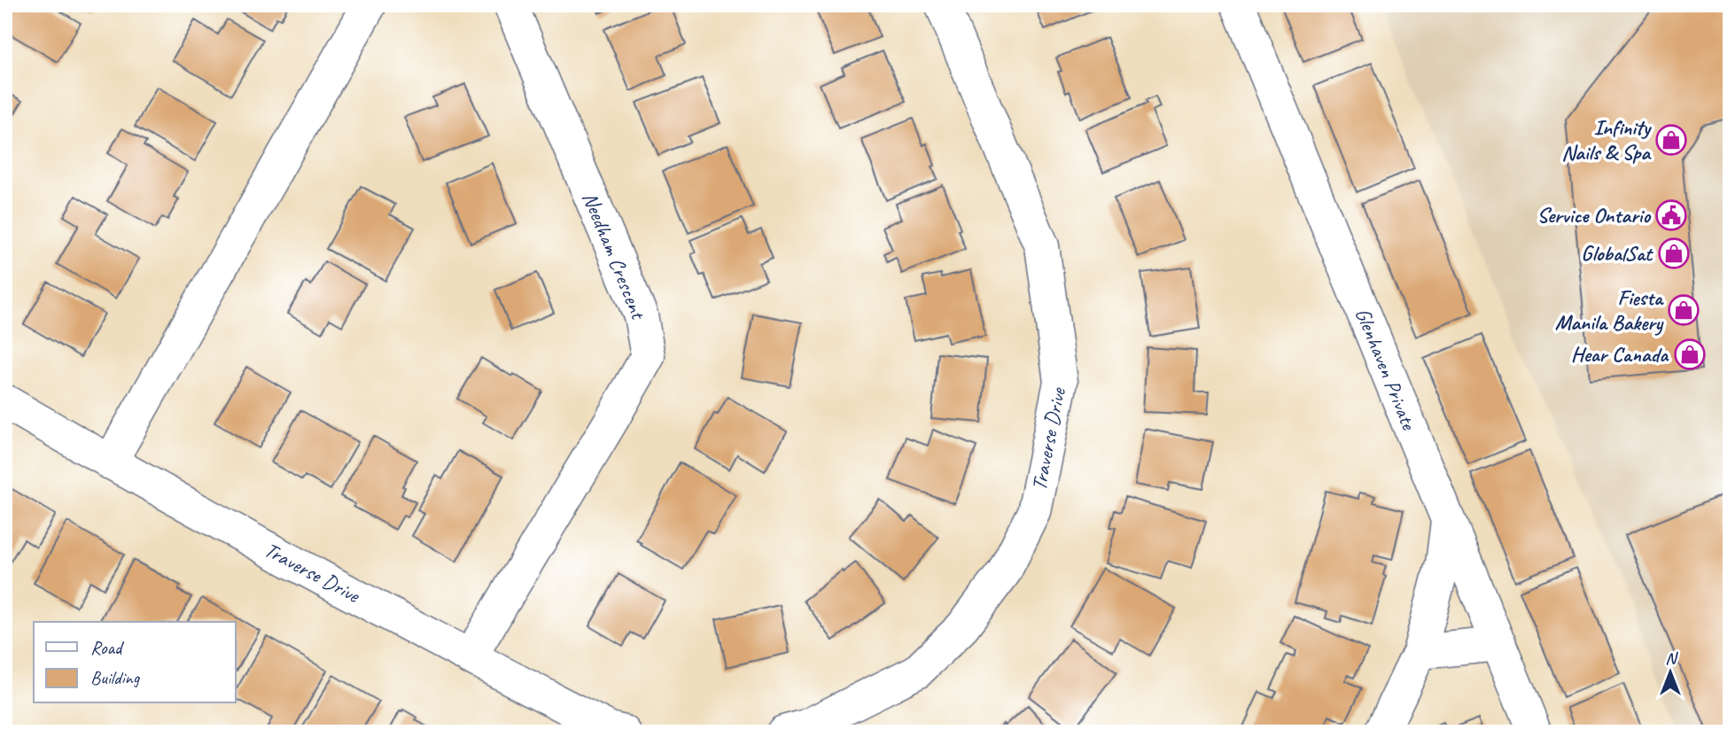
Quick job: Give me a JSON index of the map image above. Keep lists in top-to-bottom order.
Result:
{
  "streets": {
    "street": ["Needham Crescent", "Glenhaven Private", "Traverse Drive"]
  },
  "crossings": [
    ["Needham Crescent", "Traverse Drive"]
  ],
  "places": {
    "shop": [
      "Infinity Nails & Spa",
      "GlobalSat",
      "Fiesta Manila Bakery",
      "Hear Canada"
    ],
    "public building": ["Service Ontario"]
  },
  "legend": ["Road", "Building"],
  "north": "top"
}
